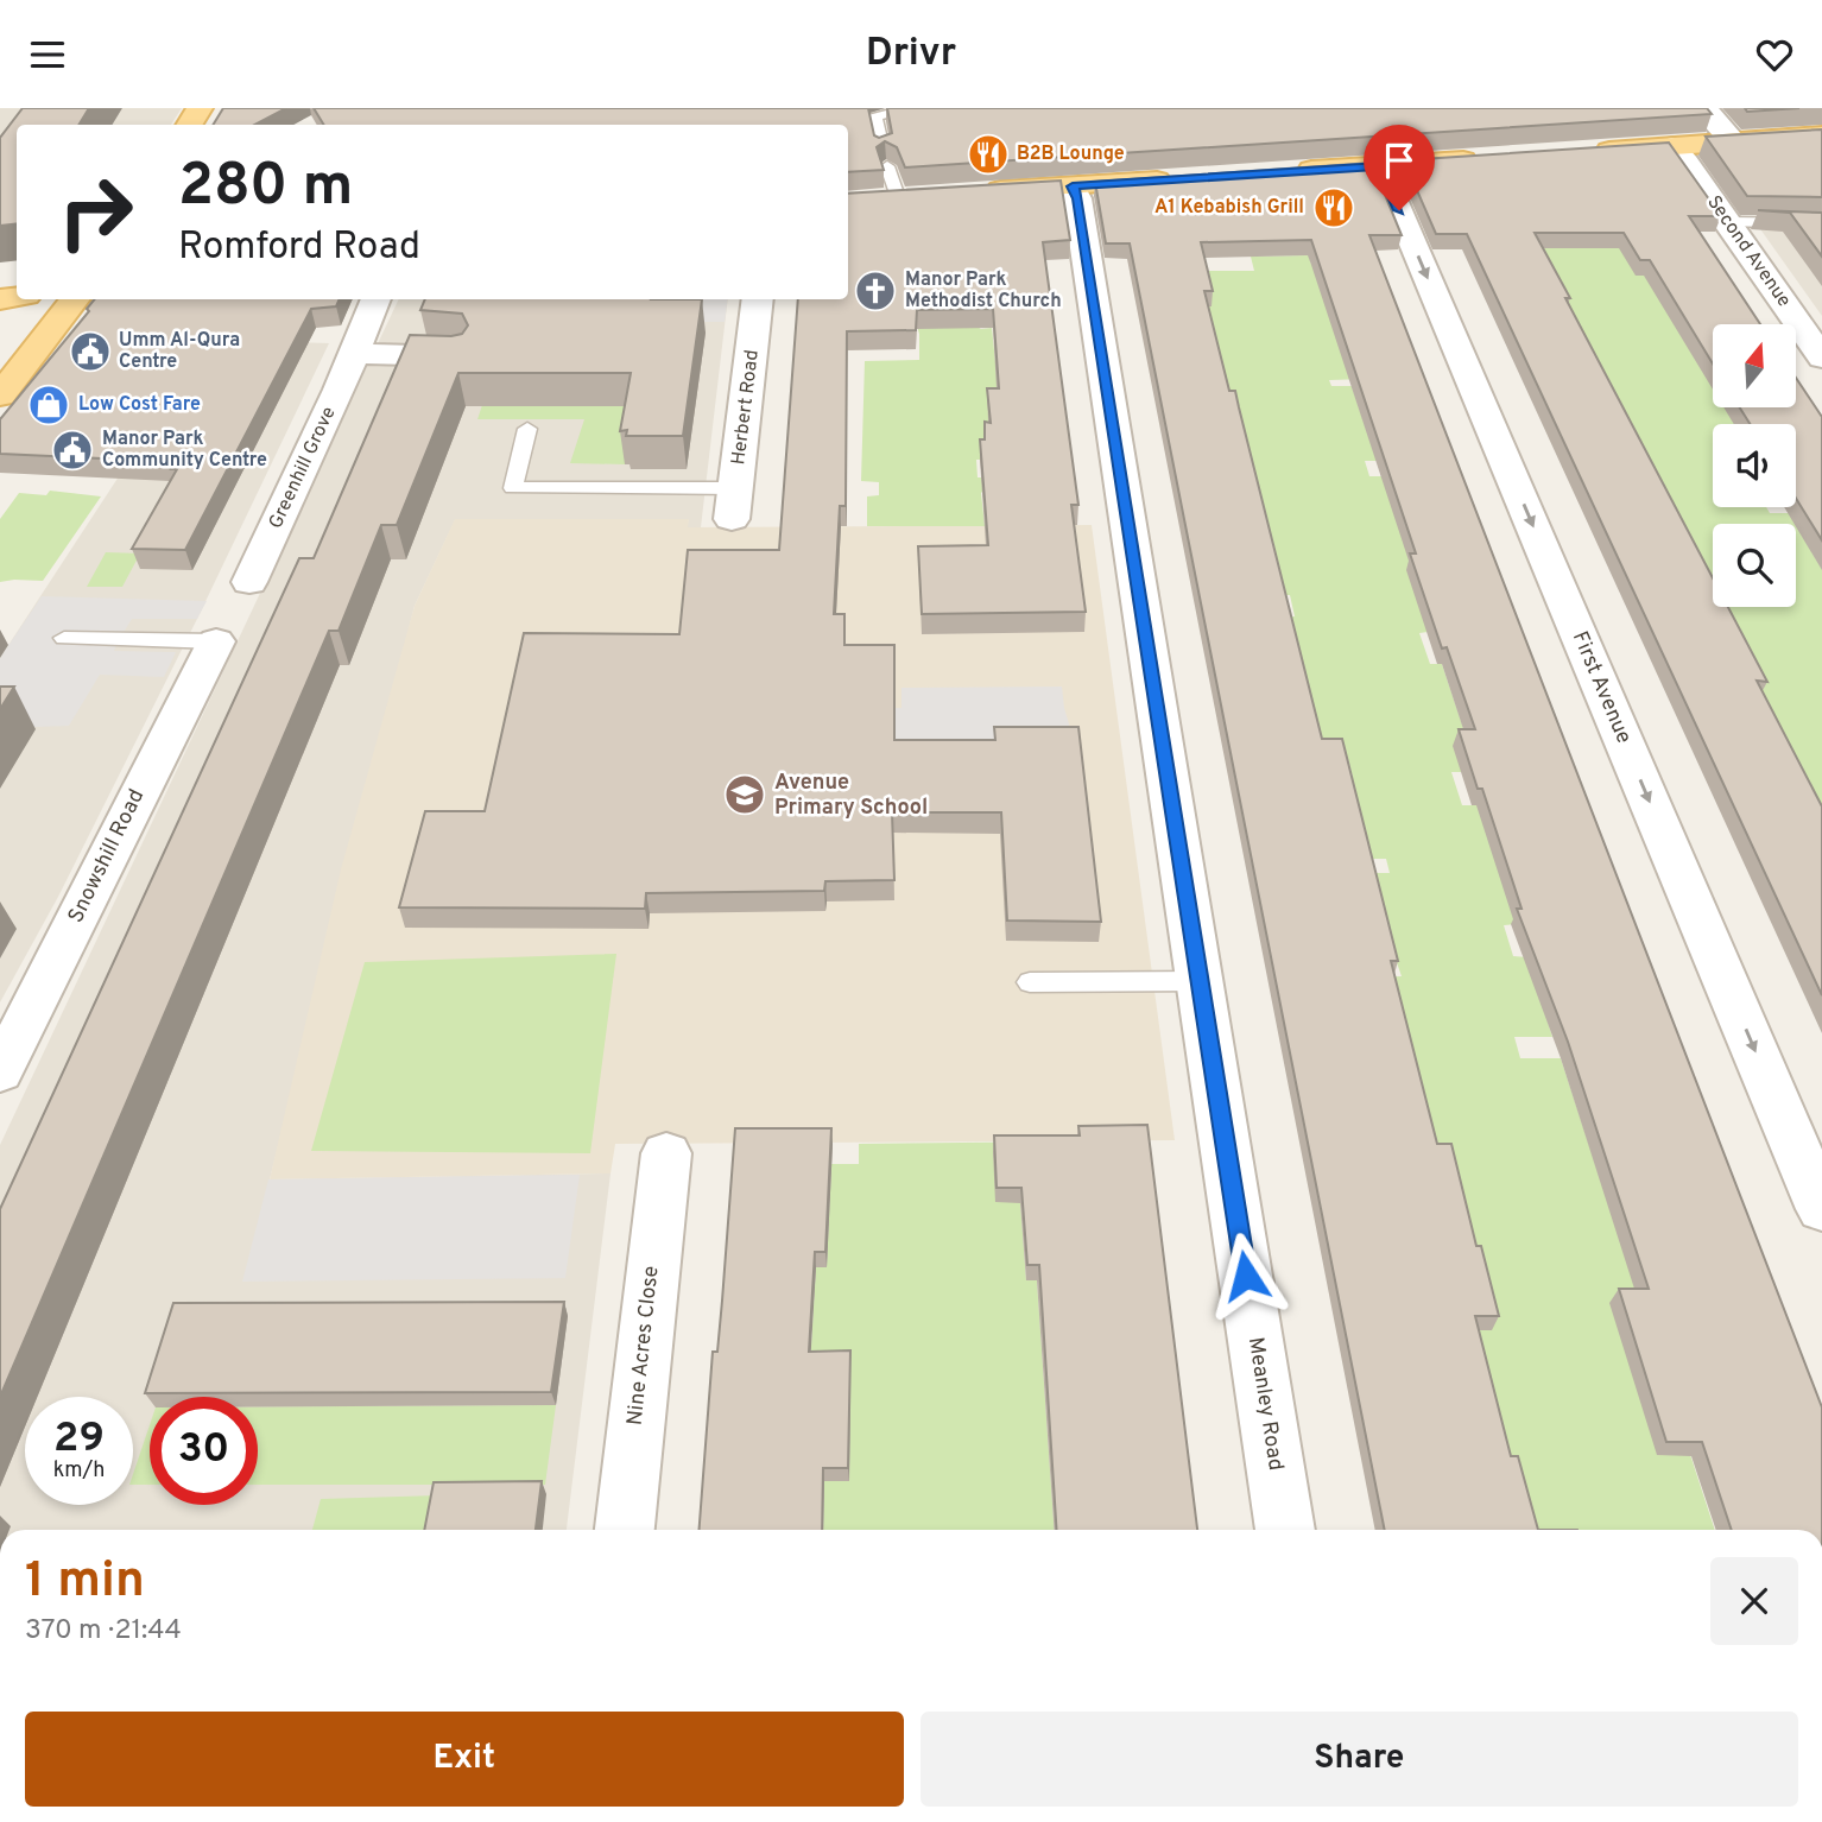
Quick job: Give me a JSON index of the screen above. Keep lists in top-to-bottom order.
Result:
{
  "streets": {
    "street": [
      "Second Avenue",
      "Herbert Road",
      "Greenhill Grove",
      "First Avenue",
      "Snowshill Road",
      "Nine Acres Close",
      "Meanley Road"
    ]
  },
  "one_way": ["First Avenue"],
  "places": {
    "restaurant": ["B2B Lounge", "A1 Kebabish Grill"],
    "church": ["Manor Park Methodist Church"],
    "public building": ["Umm Al-Qura Centre", "Manor Park Community Centre"],
    "shop": ["Low Cost Fare"],
    "school or university": ["Avenue Primary School"]
  },
  "north": "top",
  "page": {
    "header": "Drivr",
    "turn": ["280 m", "Romford Road"],
    "speed": "29 km/h",
    "limit": "30",
    "heading": ["1 min", "370 m · 21:44"],
    "buttons": ["Exit", "Share"]
  }
}
